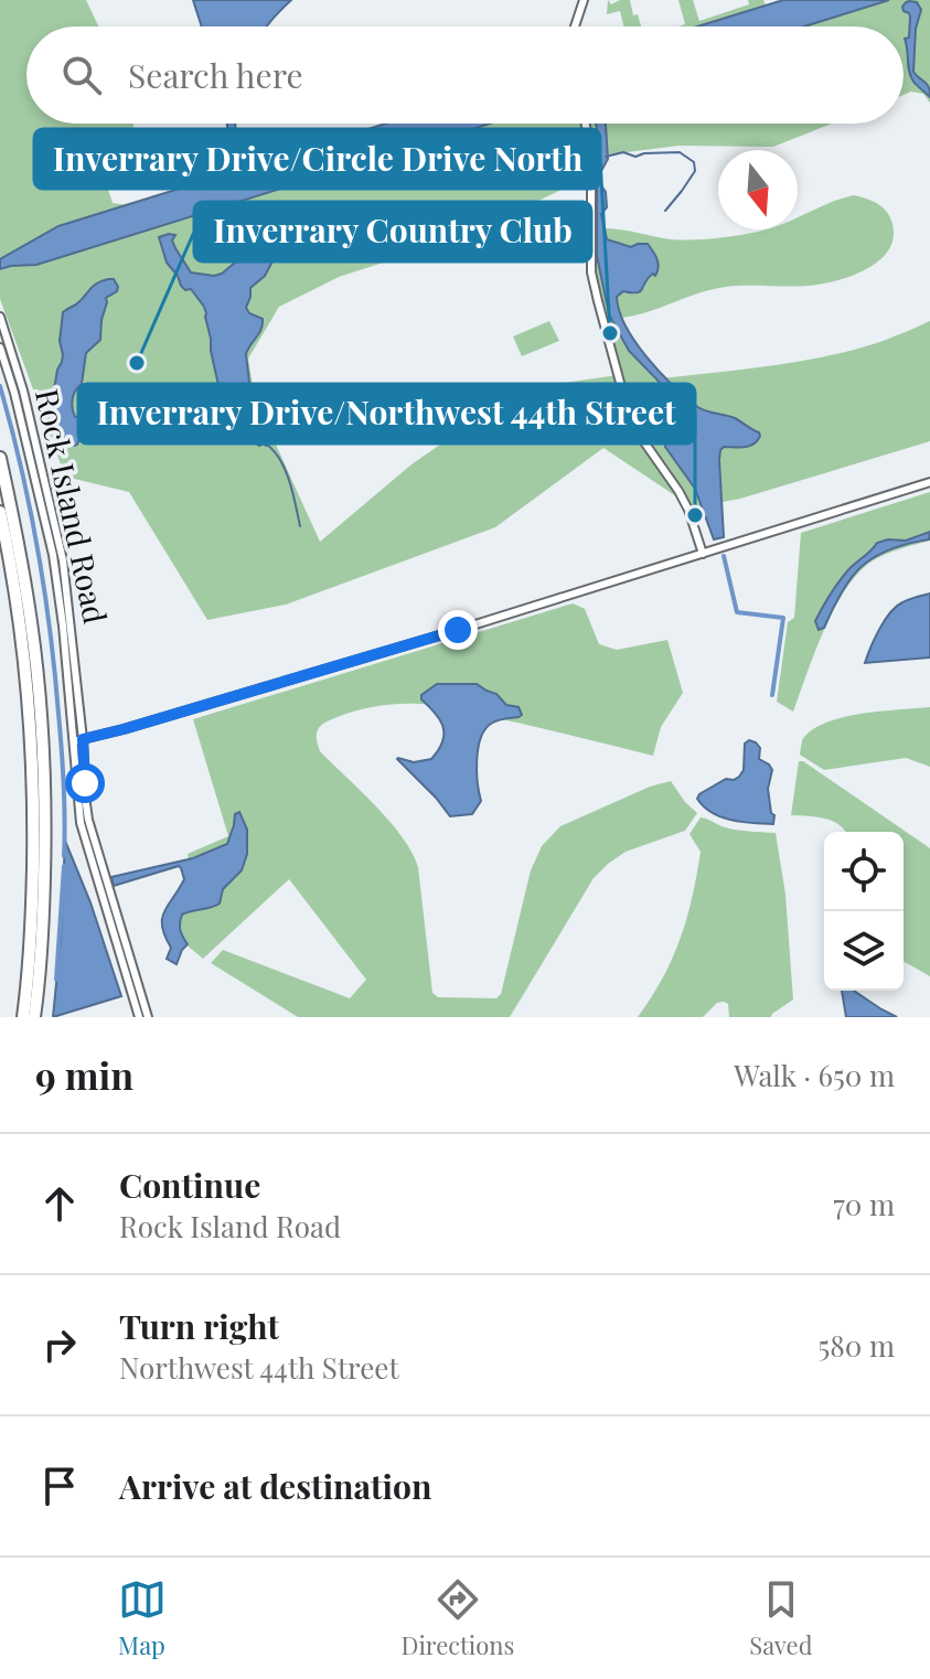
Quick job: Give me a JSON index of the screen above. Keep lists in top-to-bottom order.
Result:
{
  "streets": {
    "street": ["Rock Island Road"]
  },
  "places": ["Inverrary Drive/Circle Drive North", "Inverrary Country Club", "Inverrary Drive/Northwest 44th Street"],
  "north": "bottom",
  "page": {
    "search": "Search here",
    "heading": ["9 min", "Walk · 650 m"],
    "list": [
      ["Continue", "Rock Island Road", "70 m"],
      ["Turn right", "Northwest 44th Street", "580 m"],
      "Arrive at destination"
    ],
    "nav": ["Map", "Directions", "Saved"]
  }
}
